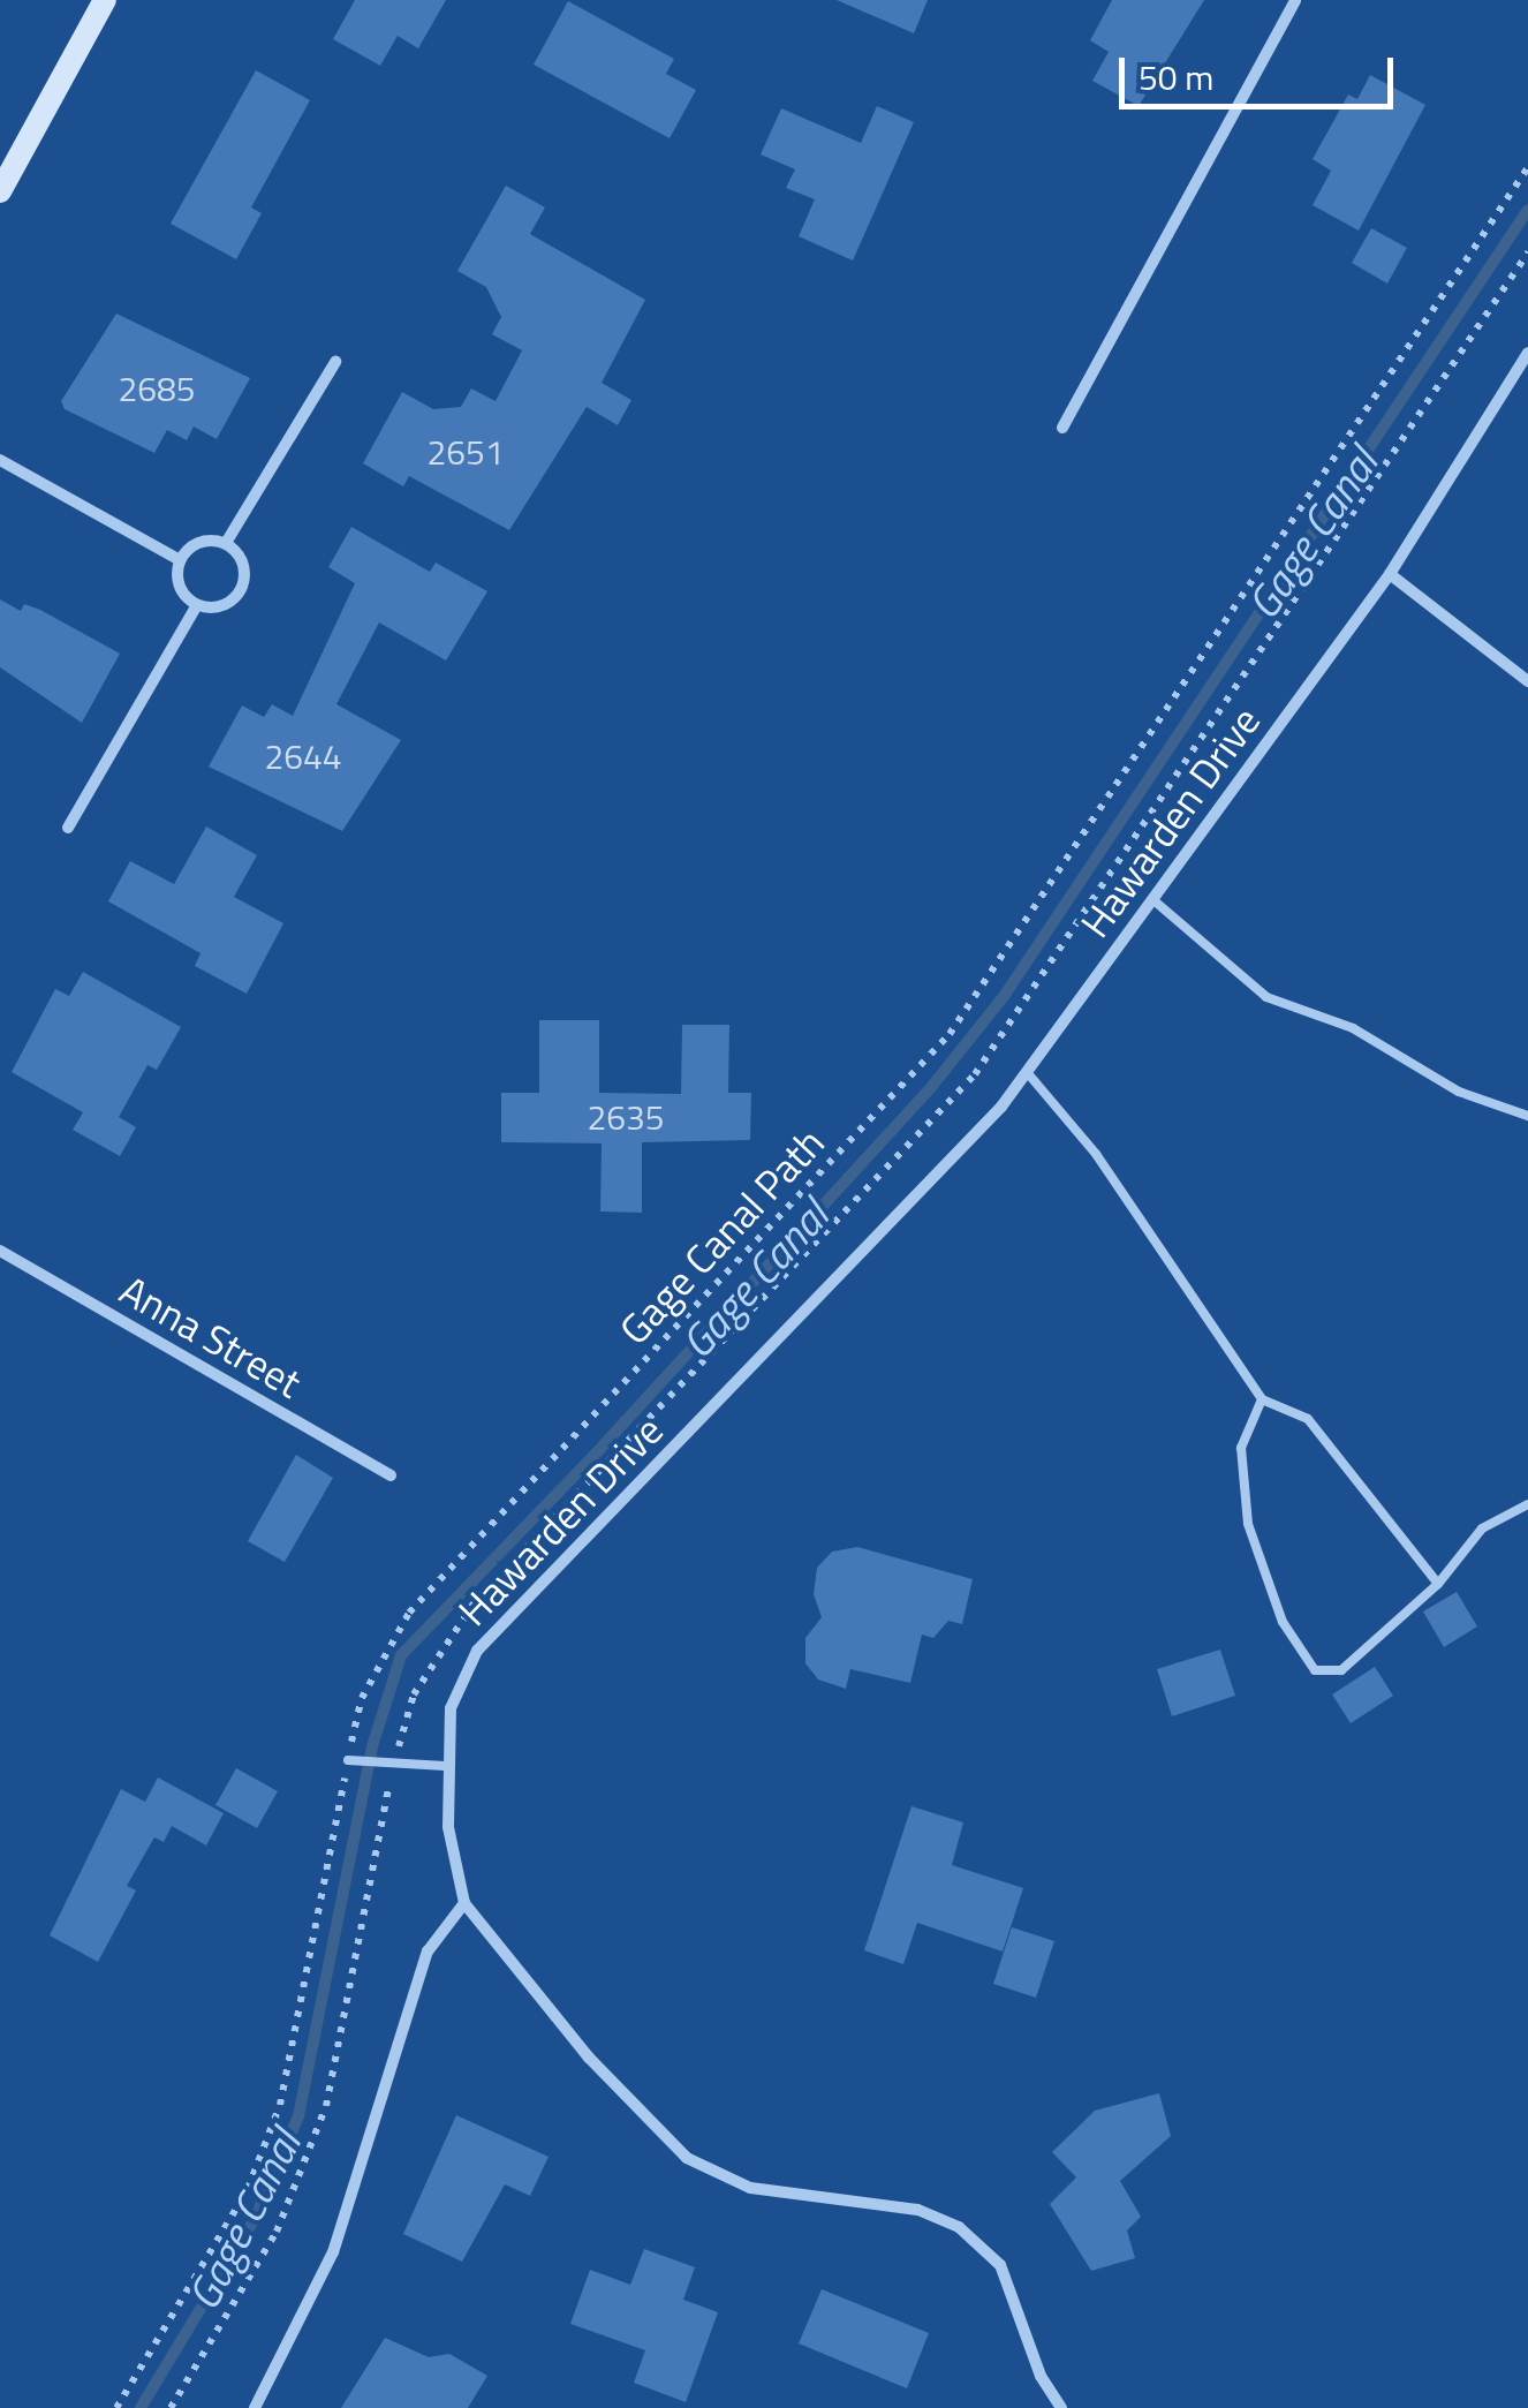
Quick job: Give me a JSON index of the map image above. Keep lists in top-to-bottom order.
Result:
{
  "streets": {
    "street": ["Hawarden Drive", "Anna Street"],
    "path": ["Gage Canal Path"]
  },
  "water": ["Gage Canal"],
  "house_numbers": [
    "2685",
    "2651",
    "2644",
    "2635"
  ],
  "scale_bar": "50 m"
}
